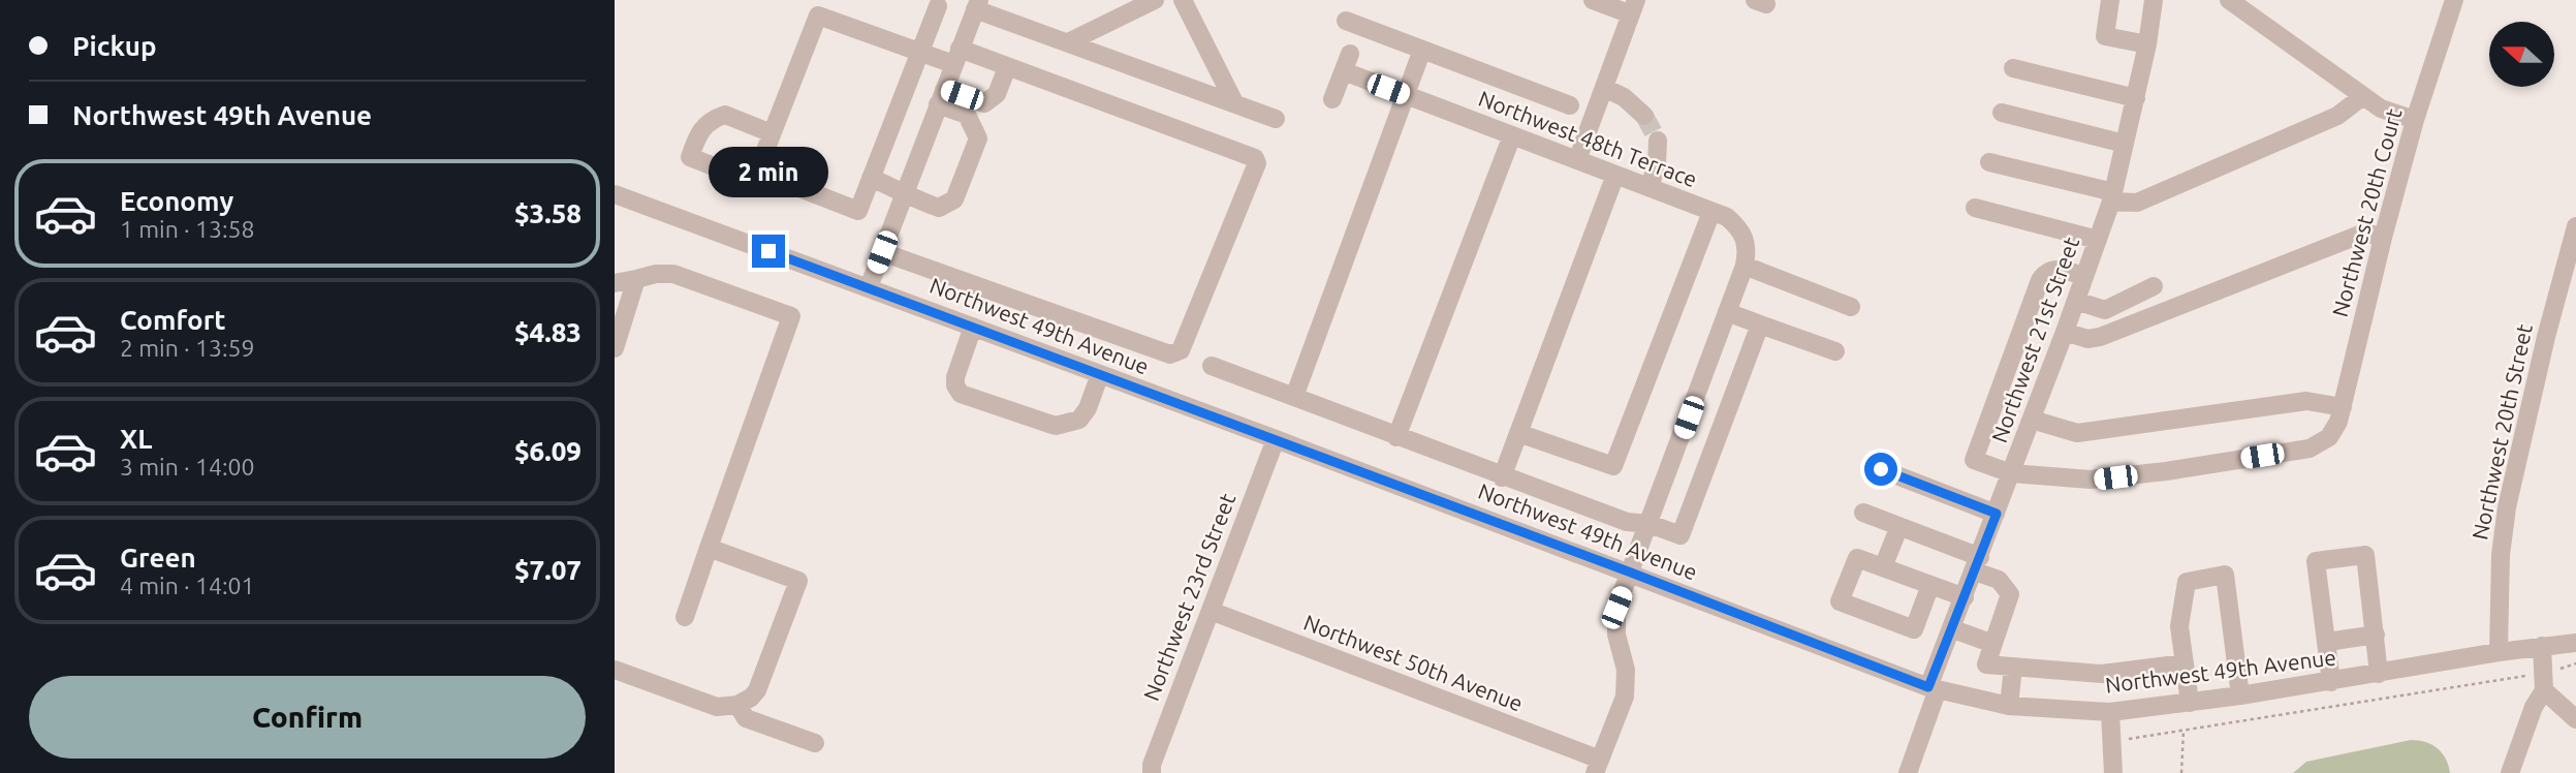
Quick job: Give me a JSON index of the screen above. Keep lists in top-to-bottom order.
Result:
{
  "streets": {
    "street": [
      "Northwest 48th Terrace",
      "Northwest 20th Court",
      "Northwest 49th Avenue",
      "Northwest 21st Street",
      "Northwest 20th Street",
      "Northwest 23rd Street",
      "Northwest 50th Avenue"
    ]
  },
  "crossings": [
    ["Northwest 20th Court", "Northwest 21st Street"],
    ["Northwest 49th Avenue", "Northwest 21st Street"],
    ["Northwest 49th Avenue", "Northwest 20th Street"],
    ["Northwest 49th Avenue", "Northwest 23rd Street"],
    ["Northwest 23rd Street", "Northwest 50th Avenue"]
  ],
  "north": "left",
  "page": {
    "banner": ["Pickup", "Northwest 49th Avenue"],
    "bubble": "2 min",
    "list": [
      {
        "name": "Economy",
        "note": "1 min · 13:58",
        "value": "$3.58"
      },
      {
        "name": "Comfort",
        "note": "2 min · 13:59",
        "value": "$4.83"
      },
      {
        "name": "XL",
        "note": "3 min · 14:00",
        "value": "$6.09"
      },
      {
        "name": "Green",
        "note": "4 min · 14:01",
        "value": "$7.07"
      }
    ],
    "buttons": "Confirm"
  }
}
